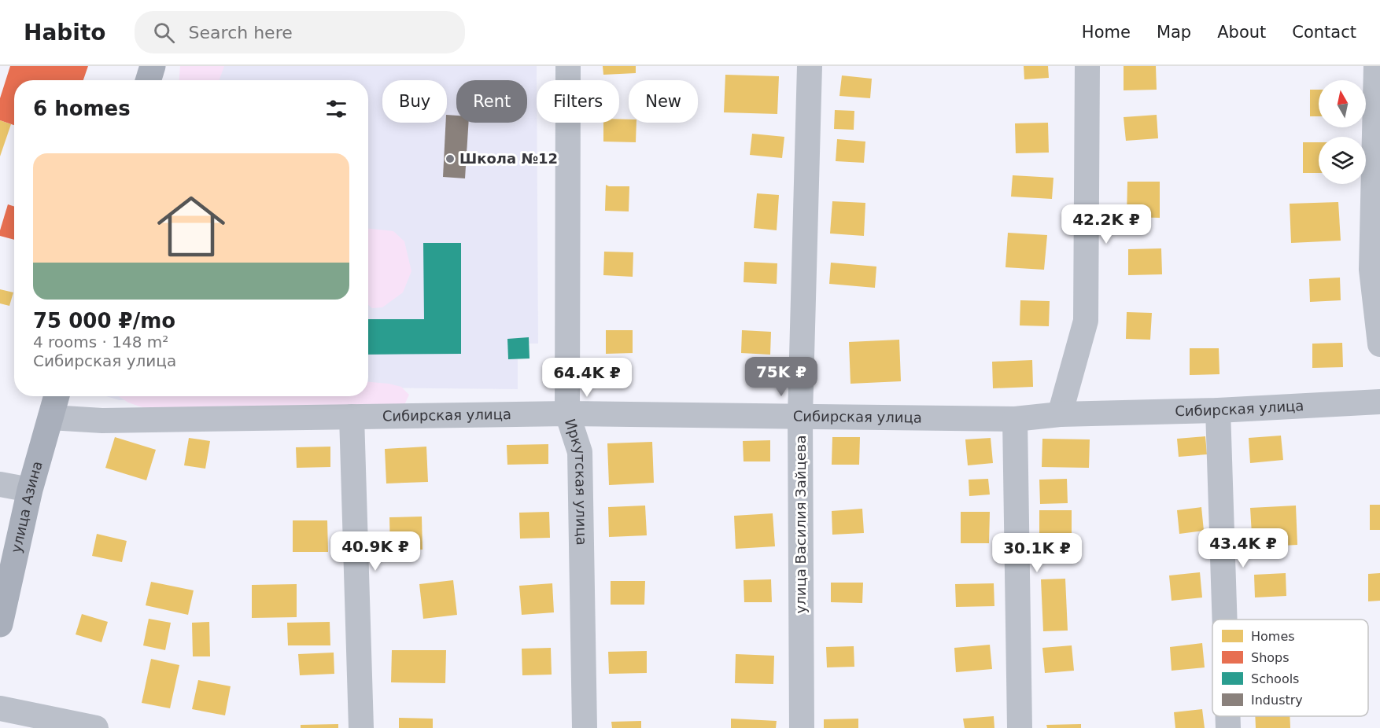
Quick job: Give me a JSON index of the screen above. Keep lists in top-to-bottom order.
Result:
{
  "streets": {
    "main road": ["улица Азина"],
    "street": ["Сибирская улица", "Иркутская улица", "улица Василия Зайцева"]
  },
  "crossings": [
    ["Сибирская улица", "Иркутская улица"],
    ["Сибирская улица", "улица Азина"],
    ["Сибирская улица", "улица Василия Зайцева"]
  ],
  "places": ["Школа №12"],
  "legend": [
    "Homes",
    "Shops",
    "Schools",
    "Industry"
  ],
  "north": "top",
  "page": {
    "header": "Habito",
    "search": "Search here",
    "nav": [
      "Home",
      "Map",
      "About",
      "Contact"
    ],
    "chip": [
      "Buy",
      "Rent",
      "Filters",
      "New"
    ],
    "heading": "6 homes",
    "list": [
      {
        "name": "75 000 ₽/mo",
        "note": "4 rooms · 148 m² · Сибирская улица"
      }
    ],
    "price": [
      "42.2K ₽",
      "75K ₽",
      "64.4K ₽",
      "43.4K ₽",
      "40.9K ₽",
      "30.1K ₽"
    ]
  }
}
